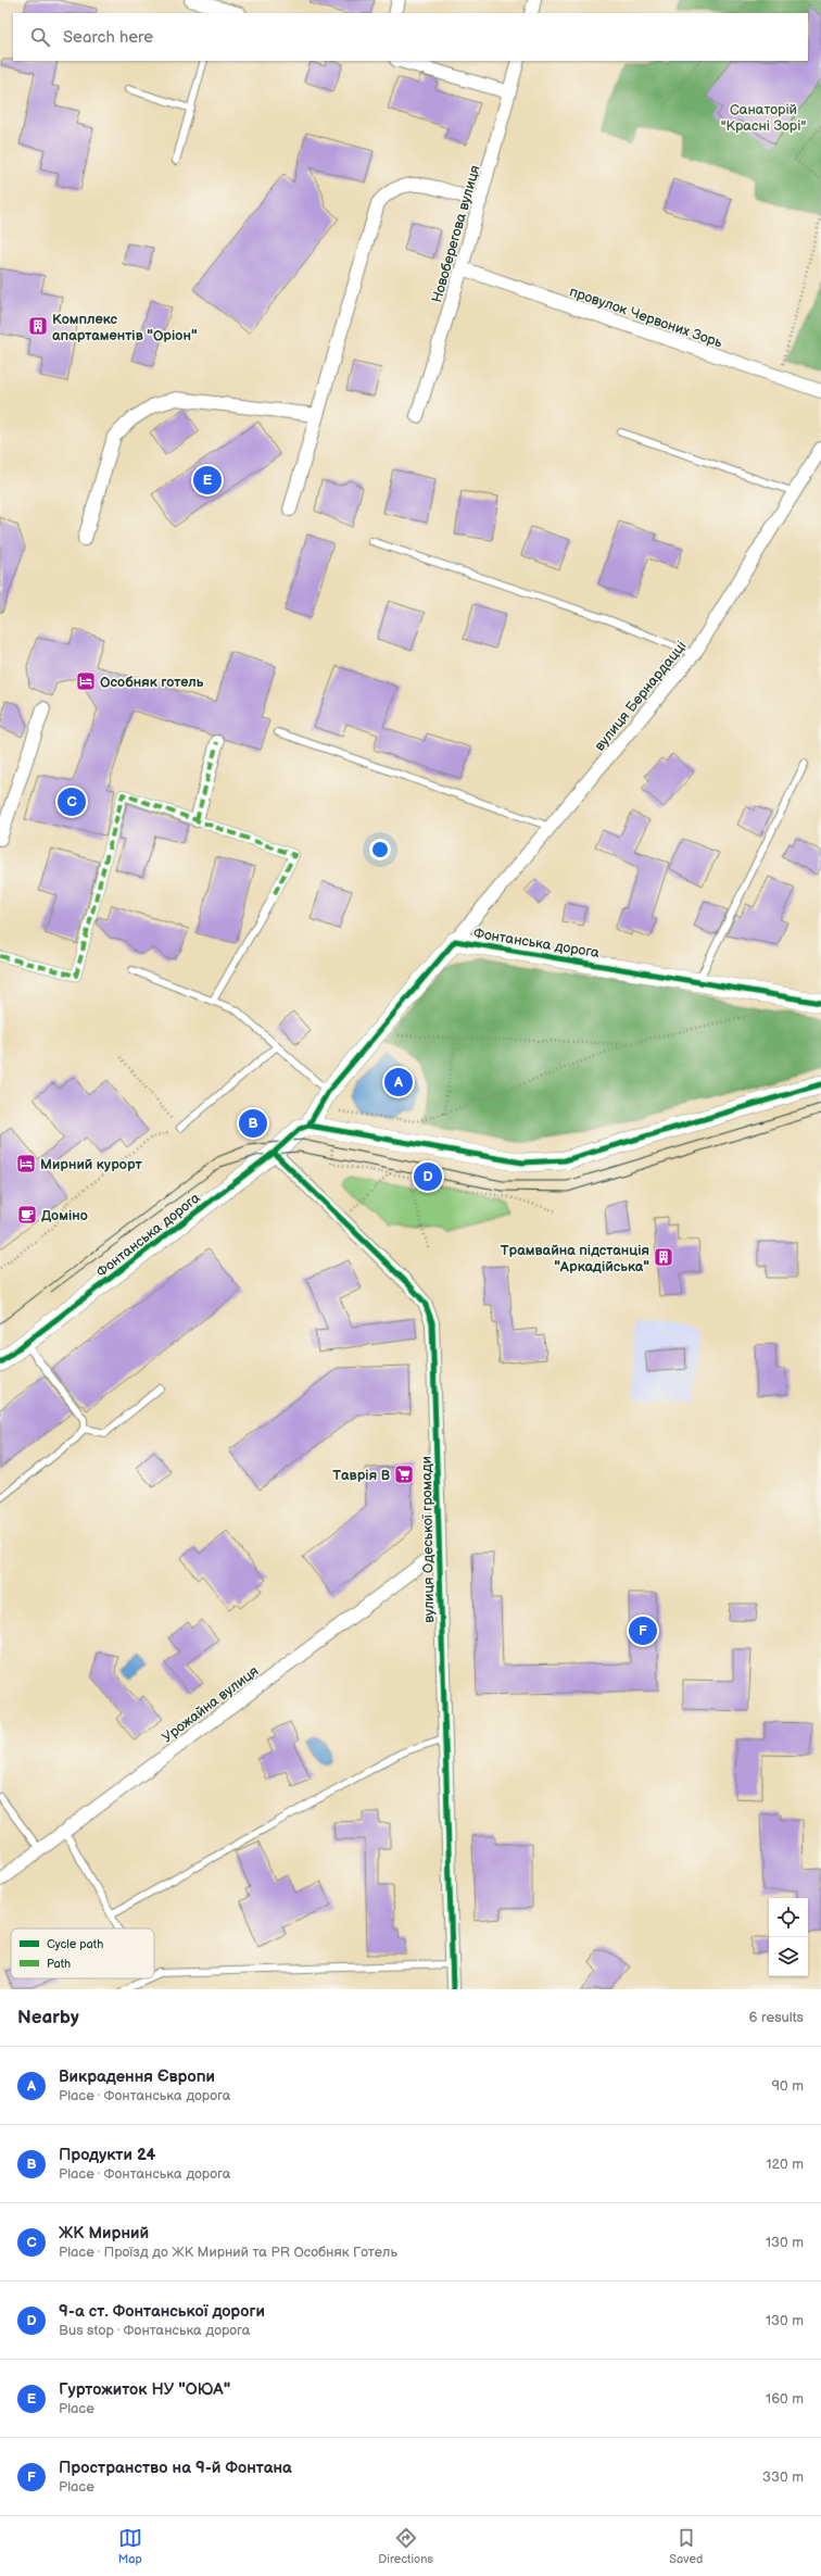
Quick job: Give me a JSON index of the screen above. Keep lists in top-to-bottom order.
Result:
{
  "streets": {
    "main road": ["Фонтанська дорога"],
    "street": [
      "Новоберегова вулиця",
      "провулок Червоних Зорь",
      "вулиця Бернардацці",
      "вулиця Одеської громади",
      "Урожайна вулиця"
    ]
  },
  "crossings": [
    ["Новоберегова вулиця", "провулок Червоних Зорь"],
    ["вулиця Бернардацці", "Фонтанська дорога"],
    ["Фонтанська дорога", "вулиця Одеської громади"],
    ["вулиця Одеської громади", "Урожайна вулиця"]
  ],
  "parks": ["Санаторій \"Красні Зорі\""],
  "places": {
    "building": ["Комплекс апартаментів \"Оріон\"", "Трамвайна підстанція \"Аркадійська\""],
    "hotel": ["Особняк готель", "Мирний курорт"],
    "cafe": ["Доміно"],
    "supermarket": ["Таврія В"]
  },
  "legend": ["Cycle path", "Path"],
  "page": {
    "search": "Search here",
    "pins": [
      "E",
      "C",
      "A",
      "B",
      "D",
      "F"
    ],
    "heading": ["Nearby", "6 results"],
    "list": [
      {
        "mark": "A",
        "name": "Викрадення Європи",
        "note": "Place · Фонтанська дорога",
        "value": "90 m"
      },
      {
        "mark": "B",
        "name": "Продукти 24",
        "note": "Place · Фонтанська дорога",
        "value": "120 m"
      },
      {
        "mark": "C",
        "name": "ЖК Мирний",
        "note": "Place · Проїзд до ЖК Мирний та PR Особняк Готель",
        "value": "130 m"
      },
      {
        "mark": "D",
        "name": "9-а ст. Фонтанської дороги",
        "note": "Bus stop · Фонтанська дорога",
        "value": "130 m"
      },
      {
        "mark": "E",
        "name": "Гуртожиток НУ \"ОЮА\"",
        "note": "Place",
        "value": "160 m"
      },
      {
        "mark": "F",
        "name": "Пространство на 9-й Фонтана",
        "note": "Place",
        "value": "330 m"
      }
    ],
    "nav": ["Map", "Directions", "Saved"]
  }
}
